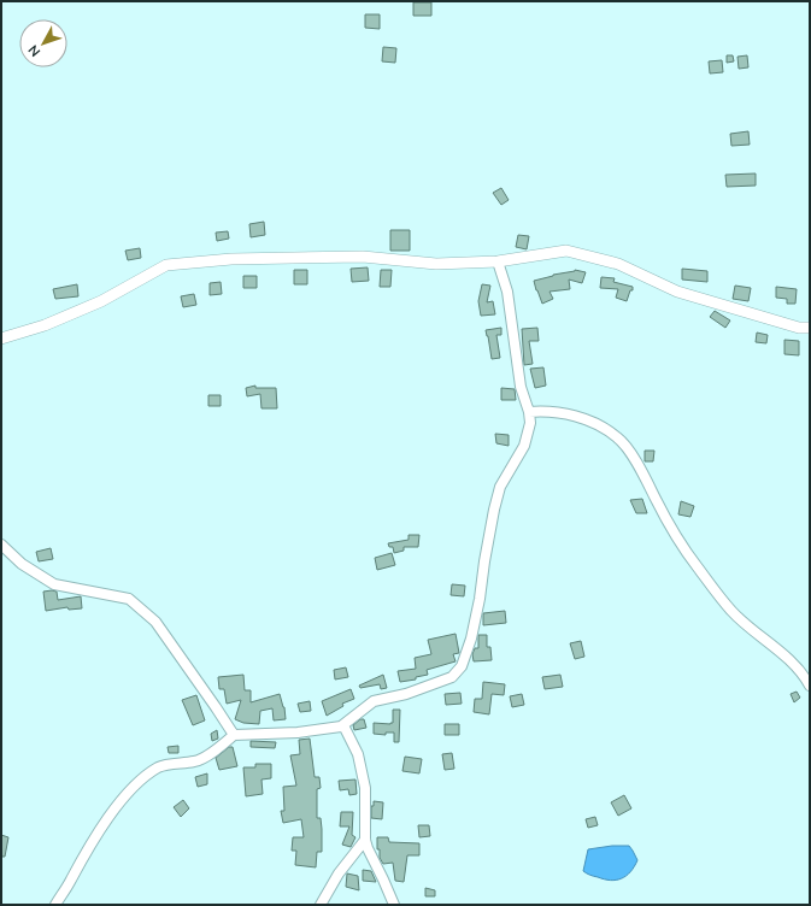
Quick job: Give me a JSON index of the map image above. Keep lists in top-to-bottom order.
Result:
{
  "north": "bottom left"
}
